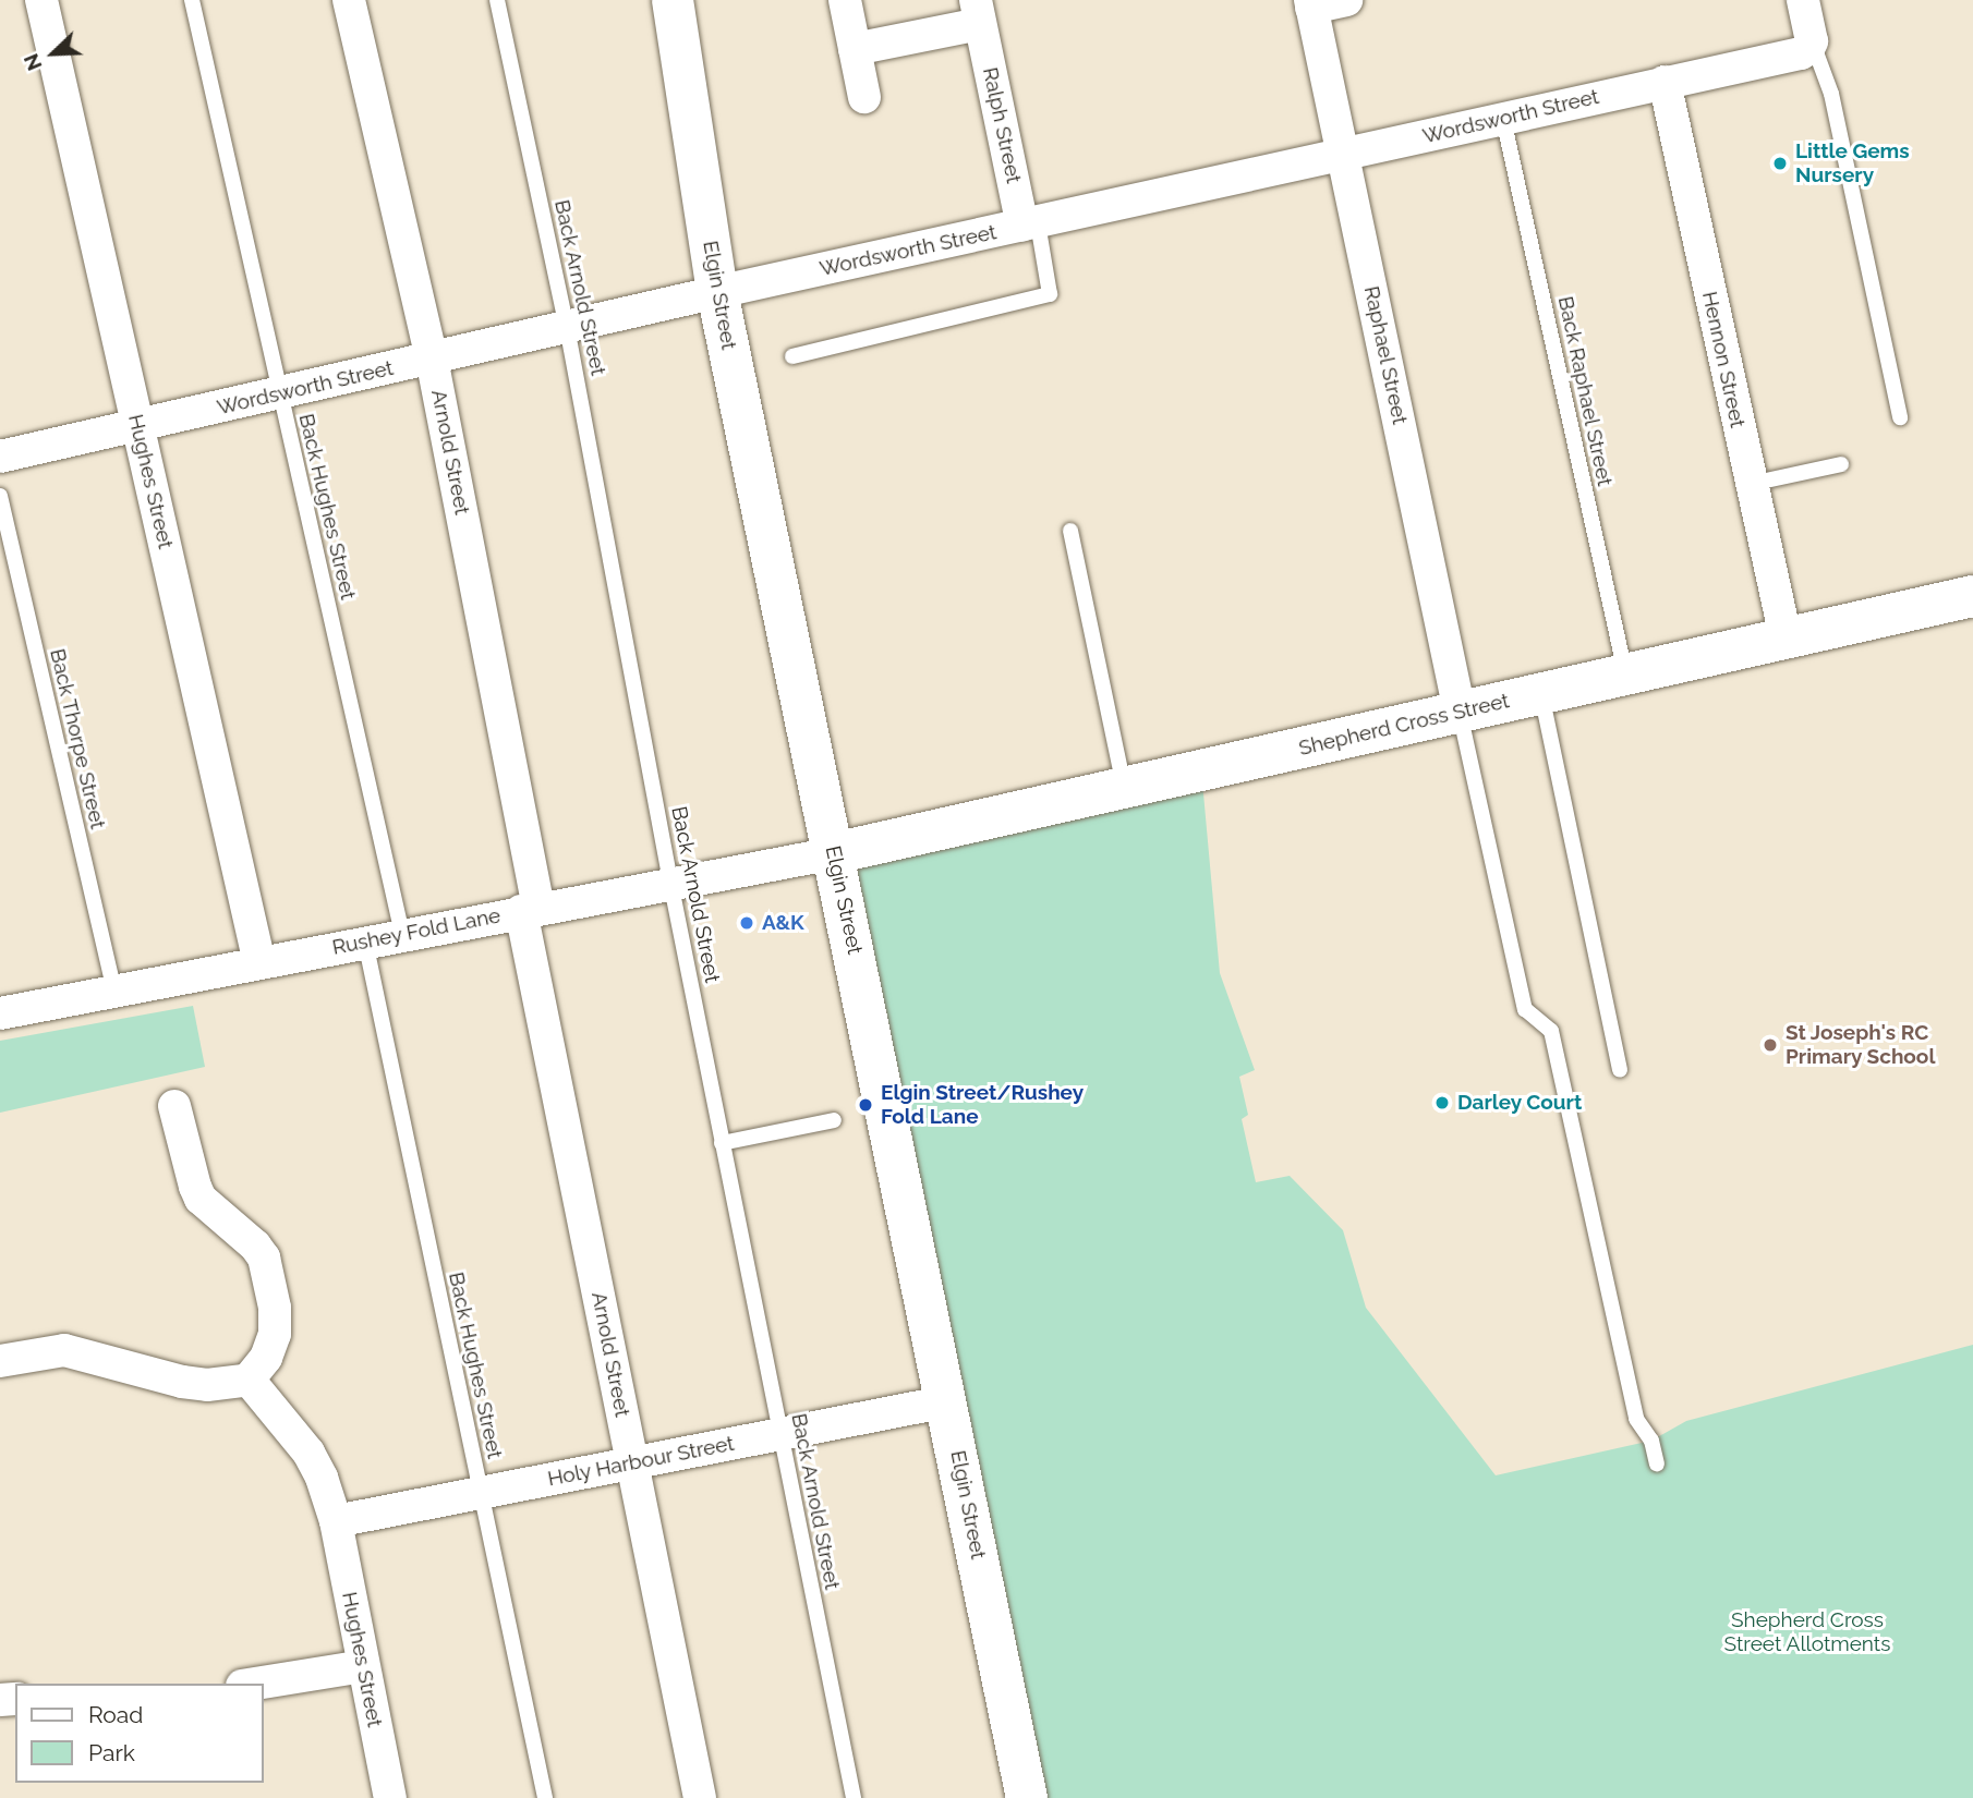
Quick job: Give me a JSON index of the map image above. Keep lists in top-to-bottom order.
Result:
{
  "streets": {
    "street": [
      "Wordsworth Street",
      "Ralph Street",
      "Elgin Street",
      "Raphael Street",
      "Hennon Street",
      "Arnold Street",
      "Hughes Street",
      "Shepherd Cross Street",
      "Rushey Fold Lane",
      "Holy Harbour Street"
    ],
    "lane": [
      "Back Arnold Street",
      "Back Raphael Street",
      "Back Hughes Street",
      "Back Thorpe Street"
    ]
  },
  "crossings": [
    ["Wordsworth Street", "Ralph Street"],
    ["Wordsworth Street", "Back Arnold Street"],
    ["Wordsworth Street", "Elgin Street"],
    ["Wordsworth Street", "Raphael Street"],
    ["Wordsworth Street", "Hennon Street"],
    ["Wordsworth Street", "Back Raphael Street"],
    ["Wordsworth Street", "Arnold Street"],
    ["Wordsworth Street", "Hughes Street"],
    ["Wordsworth Street", "Back Hughes Street"],
    ["Back Arnold Street", "Rushey Fold Lane"],
    ["Back Arnold Street", "Holy Harbour Street"],
    ["Elgin Street", "Shepherd Cross Street"],
    ["Elgin Street", "Rushey Fold Lane"],
    ["Elgin Street", "Holy Harbour Street"],
    ["Raphael Street", "Shepherd Cross Street"],
    ["Hennon Street", "Shepherd Cross Street"],
    ["Back Raphael Street", "Shepherd Cross Street"],
    ["Arnold Street", "Rushey Fold Lane"],
    ["Arnold Street", "Holy Harbour Street"],
    ["Hughes Street", "Rushey Fold Lane"],
    ["Hughes Street", "Holy Harbour Street"],
    ["Back Hughes Street", "Rushey Fold Lane"],
    ["Back Hughes Street", "Holy Harbour Street"],
    ["Shepherd Cross Street", "Rushey Fold Lane"],
    ["Back Thorpe Street", "Rushey Fold Lane"]
  ],
  "parks": ["Shepherd Cross Street Allotments"],
  "places": [
    "Little Gems Nursery",
    "A&K",
    "St Joseph's RC Primary School",
    "Darley Court",
    "Elgin Street/Rushey Fold Lane"
  ],
  "legend": ["Road", "Park"],
  "north": "bottom left"
}
